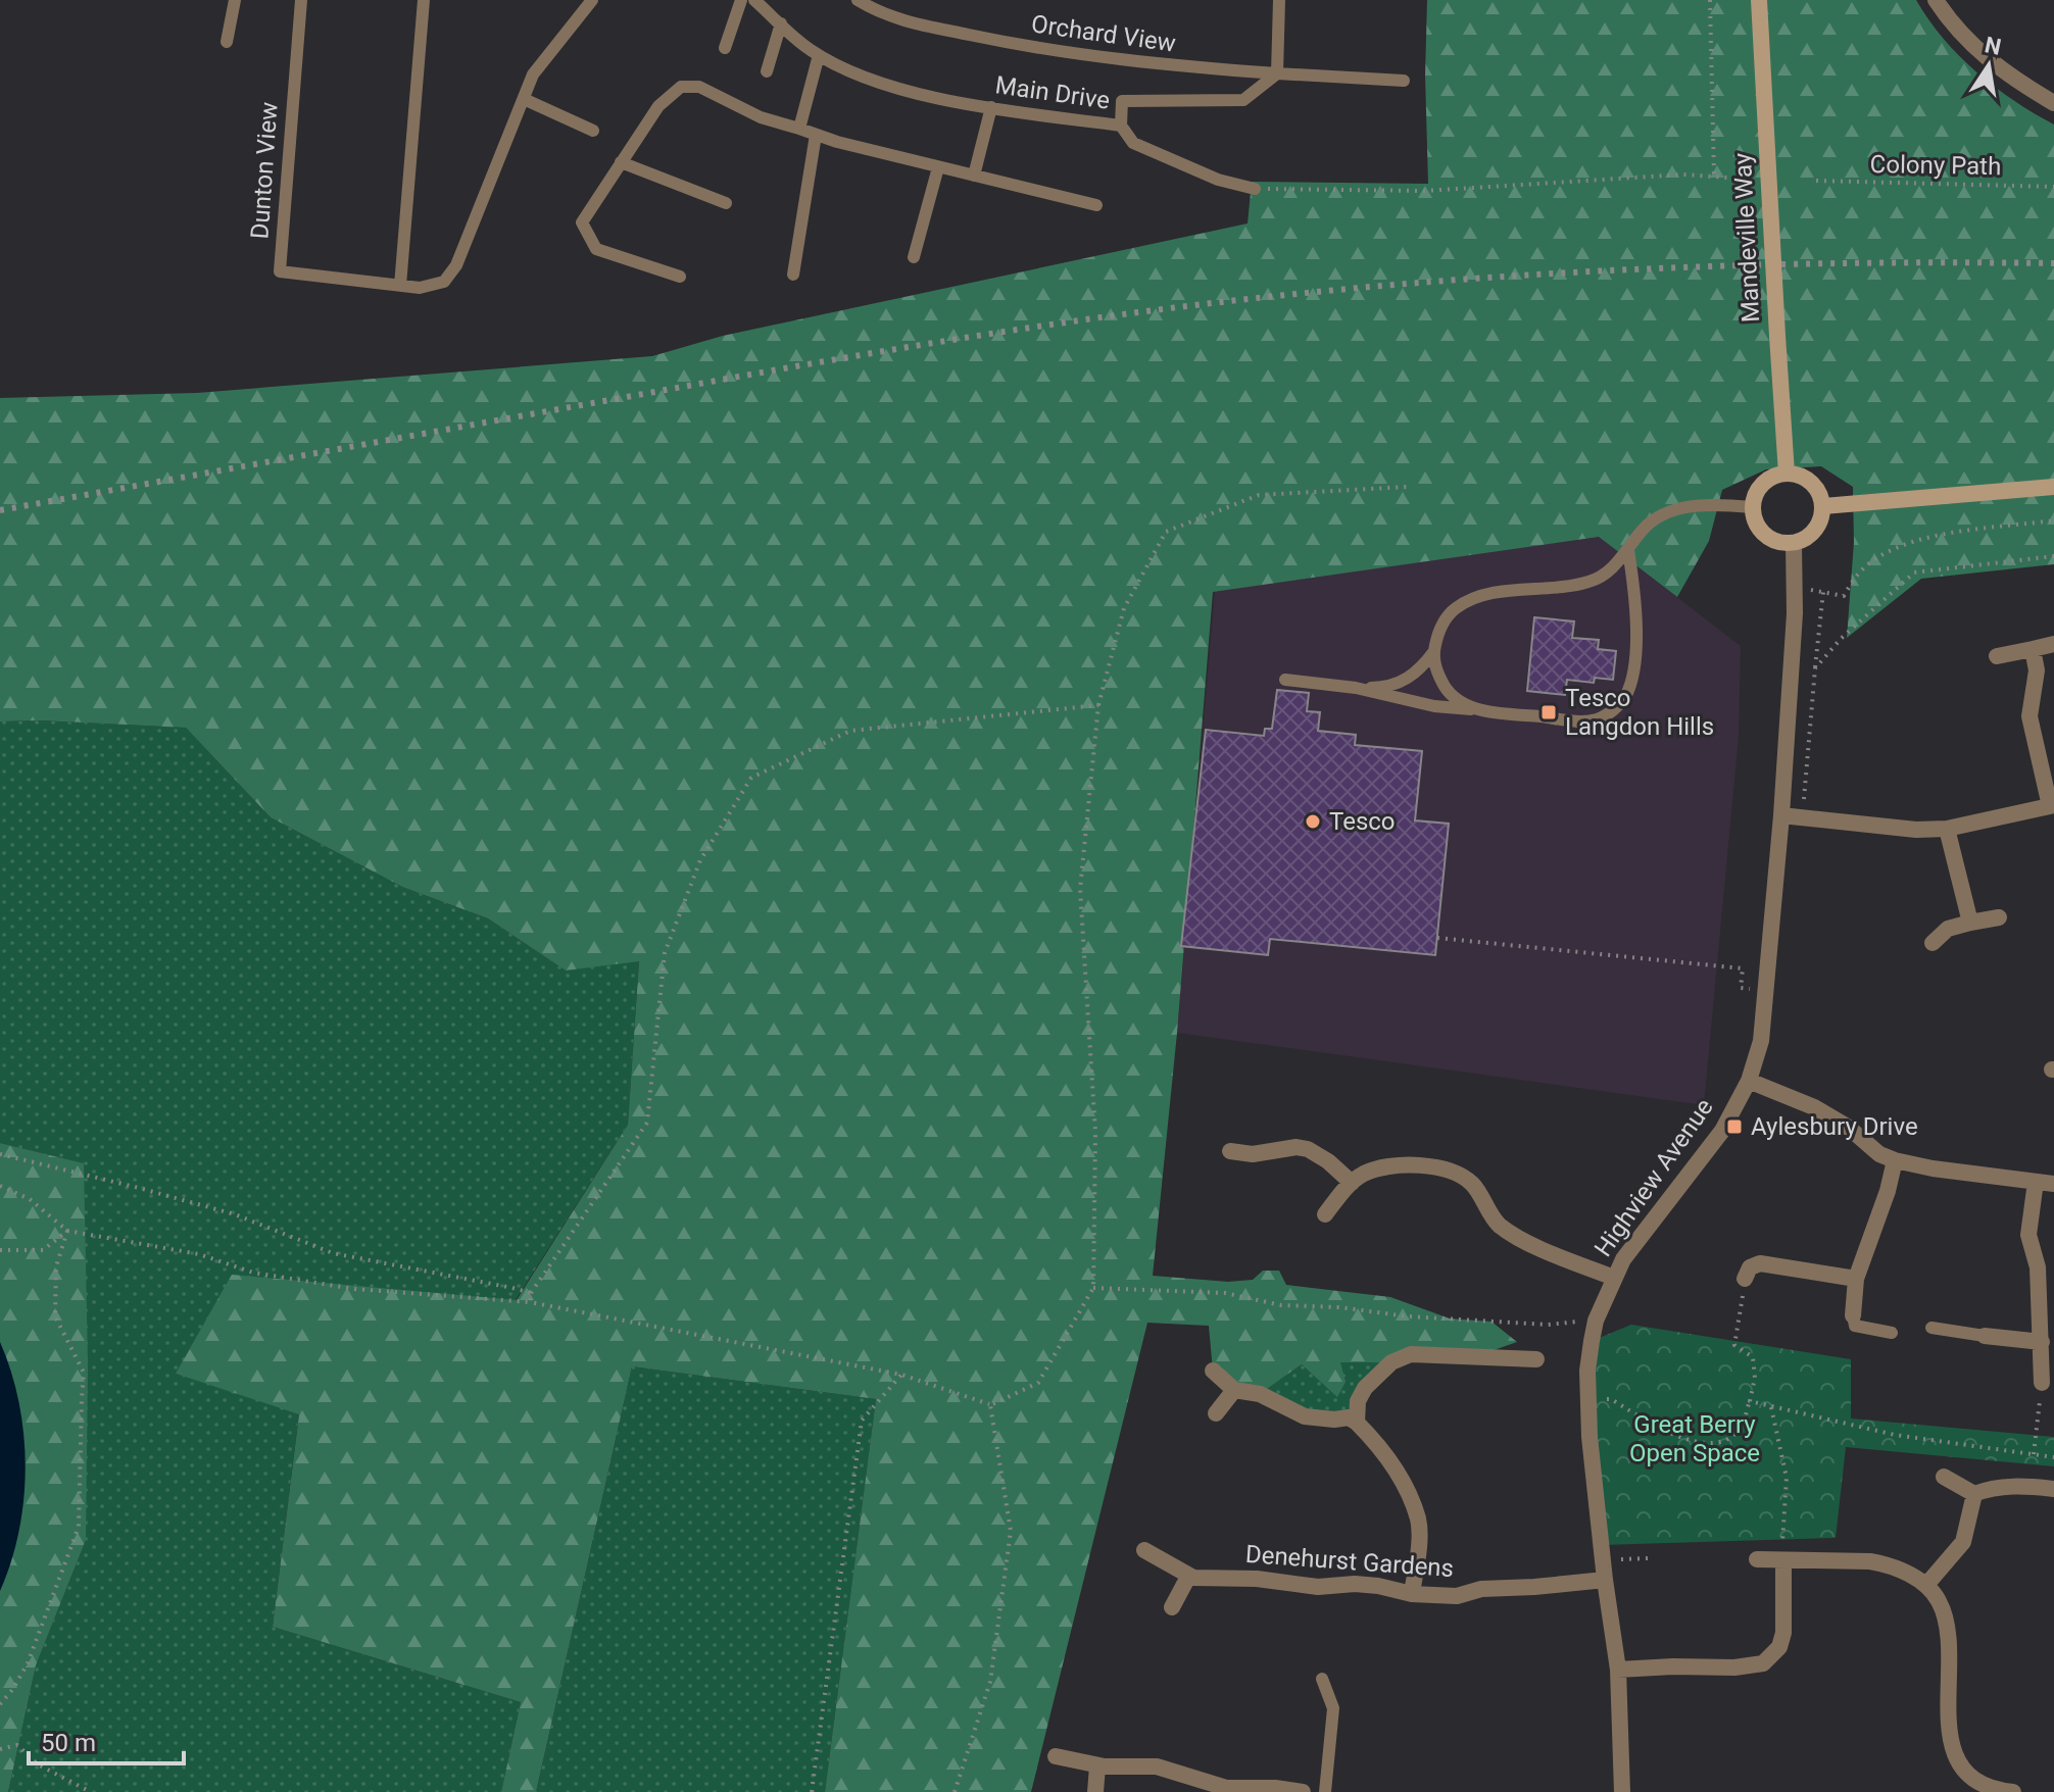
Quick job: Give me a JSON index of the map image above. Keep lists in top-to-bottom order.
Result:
{
  "streets": {
    "main road": ["Mandeville Way"],
    "street": ["Highview Avenue", "Denehurst Gardens"],
    "lane": ["Orchard View", "Main Drive", "Dunton View"],
    "path": ["Colony Path"]
  },
  "crossings": [
    ["Orchard View", "Main Drive"],
    ["Mandeville Way", "Highview Avenue"],
    ["Highview Avenue", "Denehurst Gardens"]
  ],
  "parks": ["Great Berry Open Space"],
  "places": {
    "transit": ["Tesco Langdon Hills", "Aylesbury Drive"],
    "other": ["Tesco"]
  },
  "scale_bar": "50 m",
  "north": "top"
}
